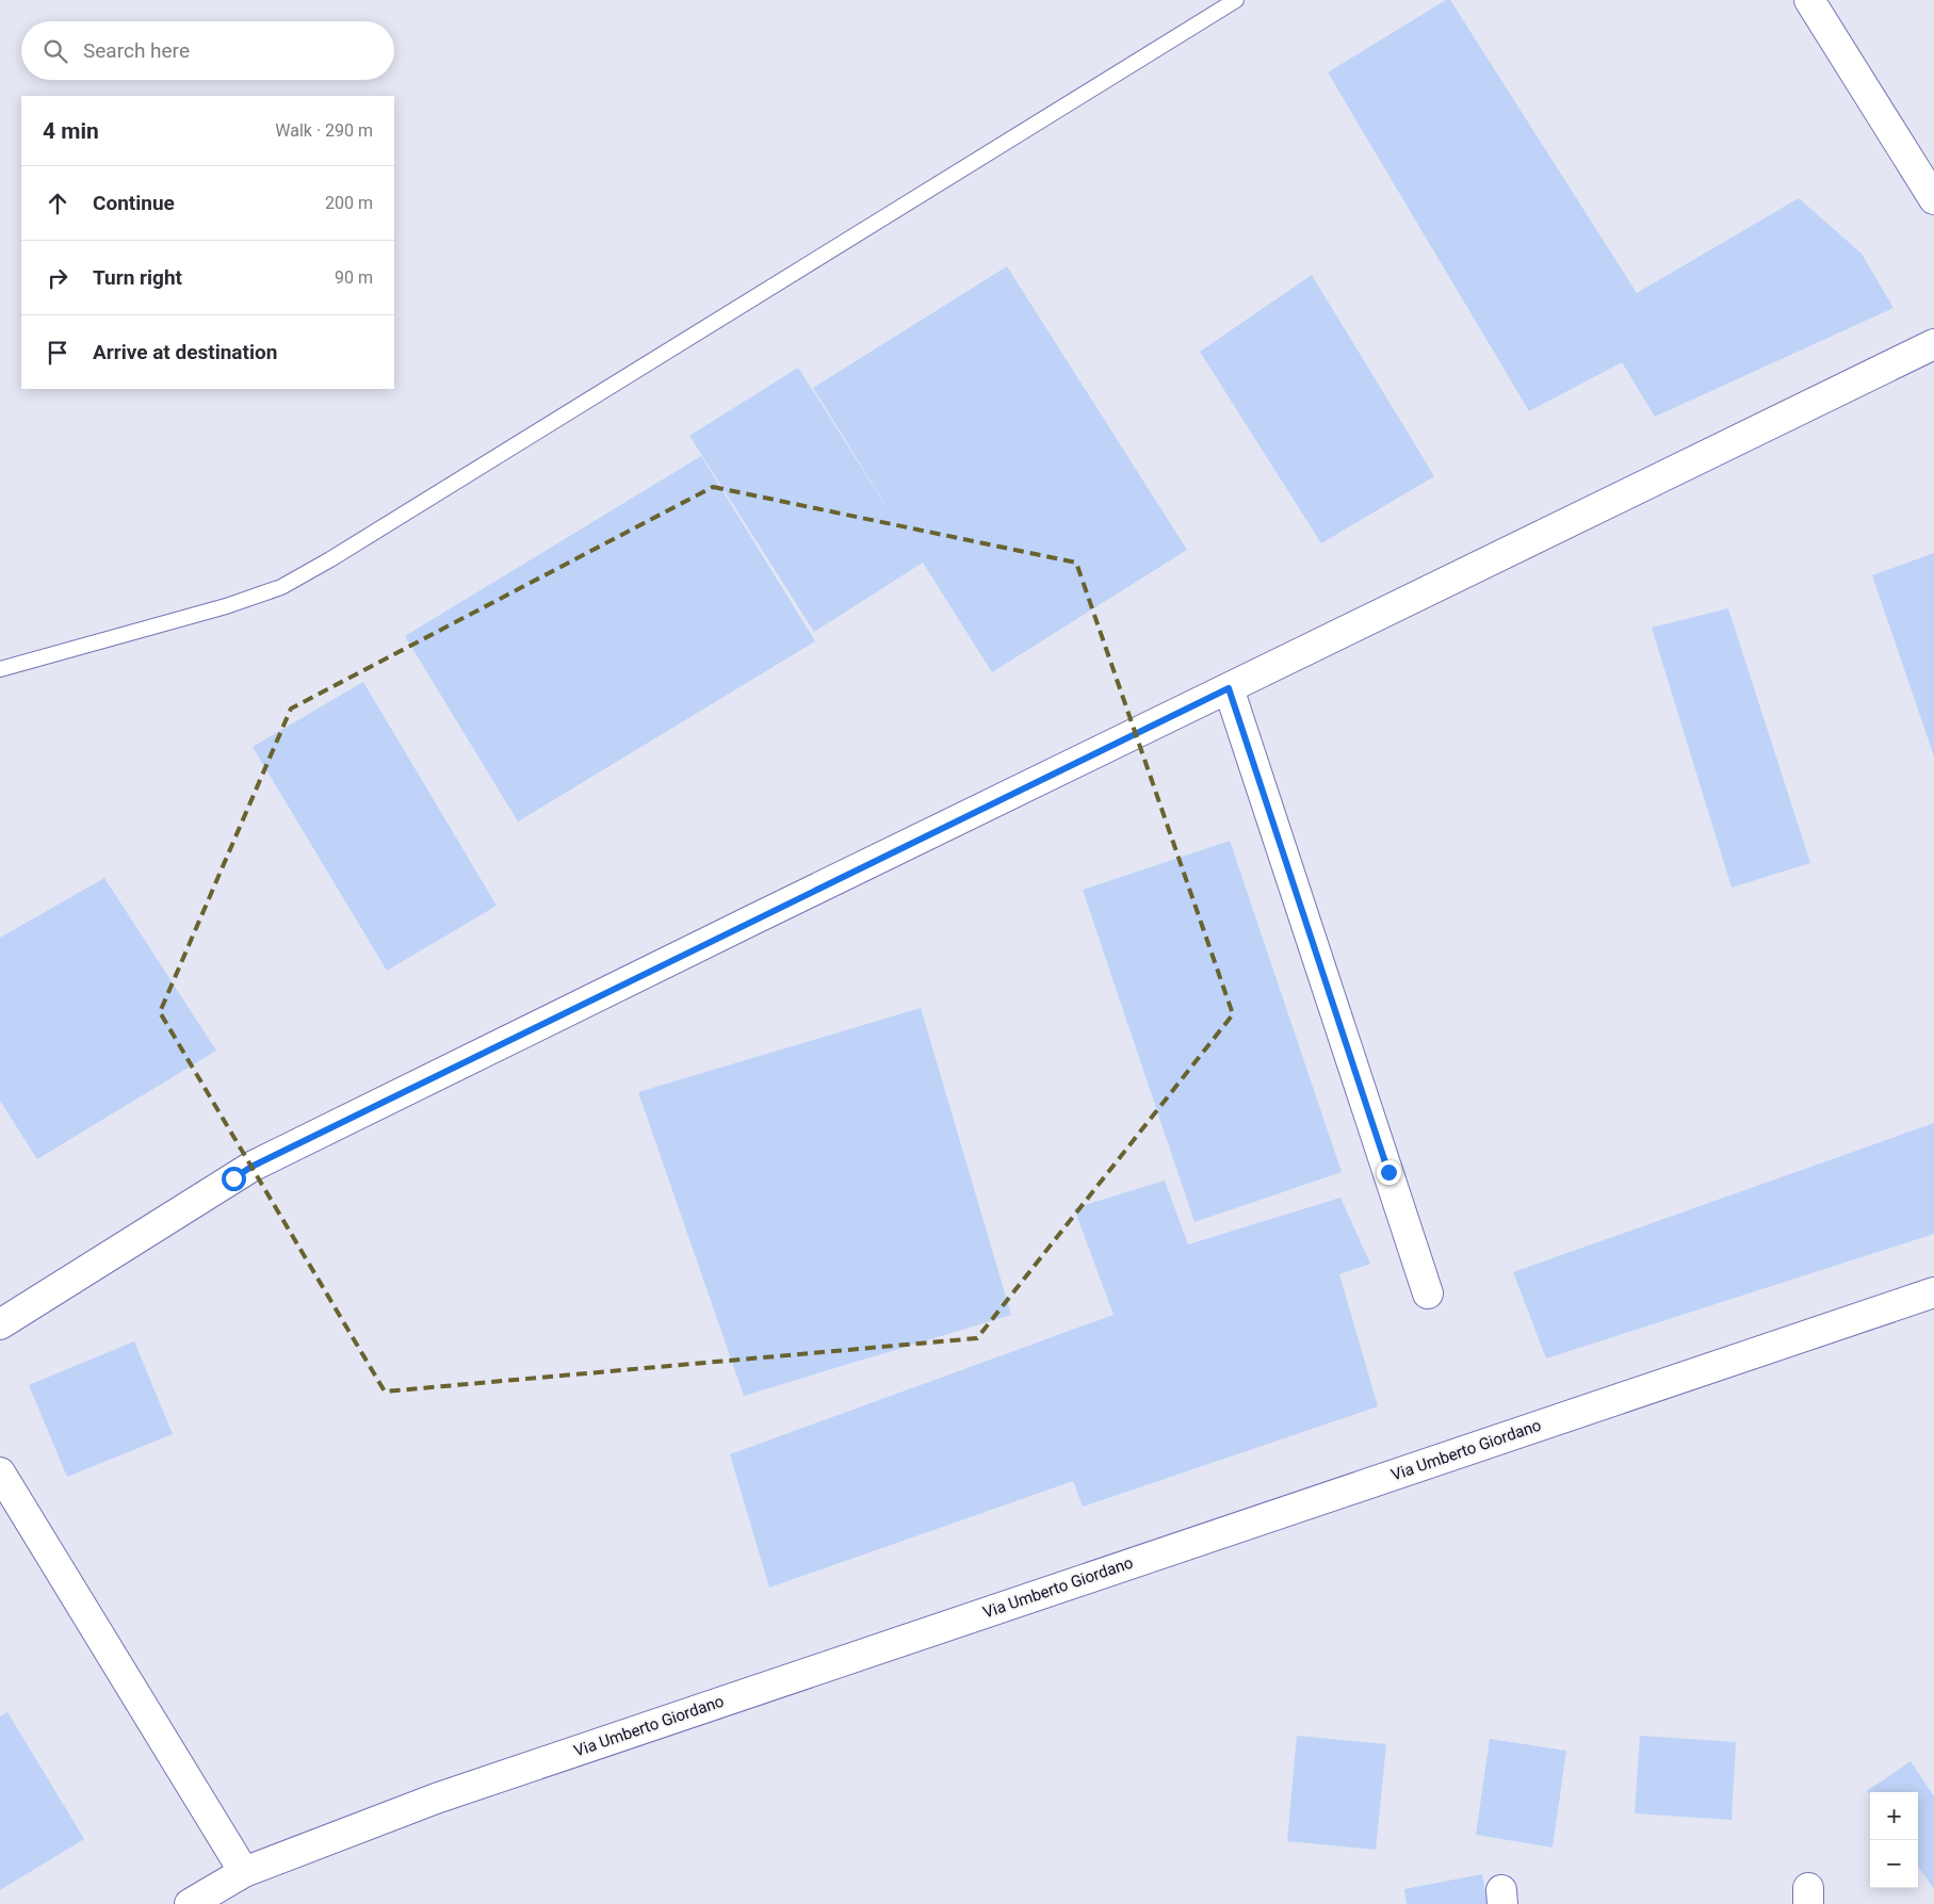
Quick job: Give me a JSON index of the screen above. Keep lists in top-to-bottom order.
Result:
{
  "streets": {
    "street": ["Via Umberto Giordano"]
  },
  "page": {
    "search": "Search here",
    "heading": ["4 min", "Walk · 290 m"],
    "list": [
      ["Continue", "200 m"],
      ["Turn right", "90 m"],
      "Arrive at destination"
    ],
    "map_buttons": ["+", "−"]
  }
}
